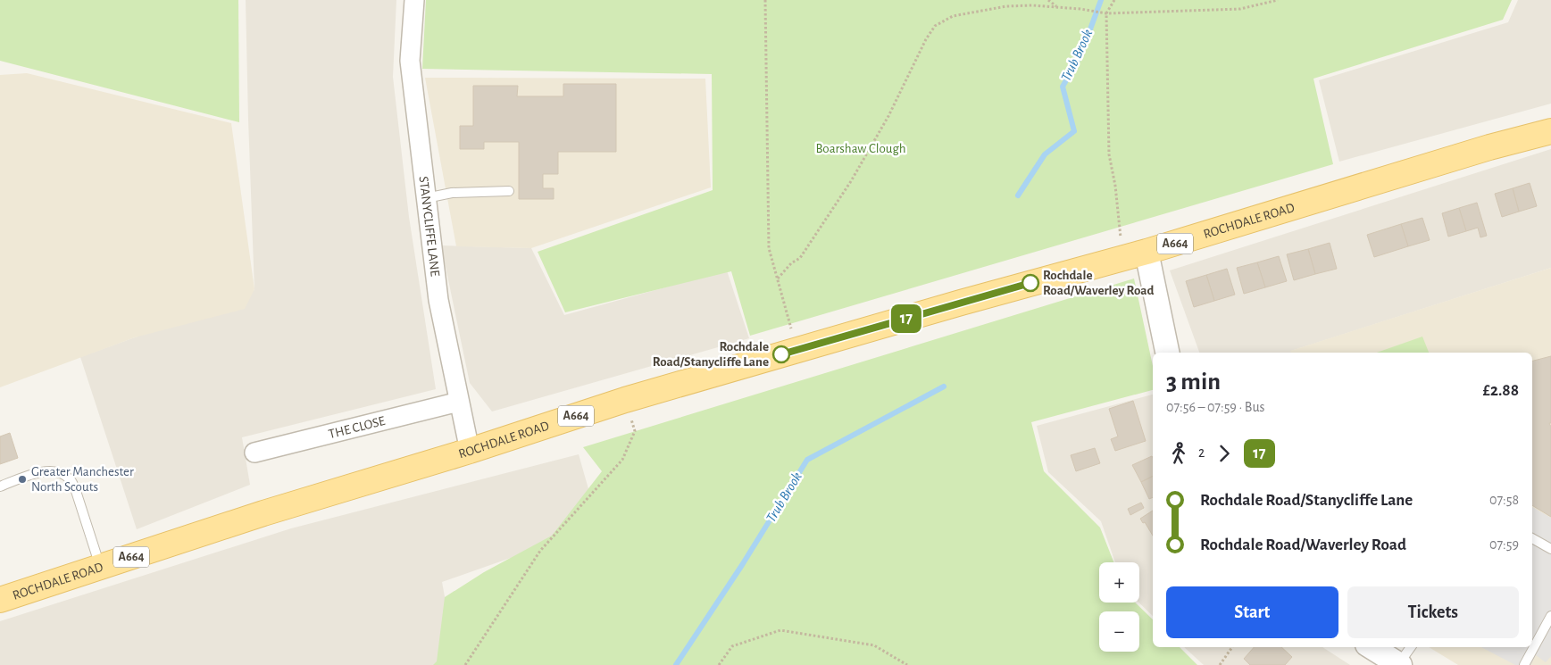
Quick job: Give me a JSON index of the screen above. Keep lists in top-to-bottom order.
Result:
{
  "streets": {
    "main road": ["ROCHDALE ROAD", "A664"],
    "street": ["STANYCLIFFE LANE", "THE CLOSE"]
  },
  "crossings": [
    ["ROCHDALE ROAD", "STANYCLIFFE LANE"],
    ["STANYCLIFFE LANE", "THE CLOSE"]
  ],
  "water": ["Trub Brook"],
  "parks": ["Boarshaw Clough"],
  "places": ["Rochdale Road/Waverley Road", "Rochdale Road/Stanycliffe Lane", "Greater Manchester North Scouts"],
  "lines": ["bus line 17"],
  "page": {
    "on_map": "17",
    "heading": ["3 min", "07:56 – 07:59 · Bus", "£2.88"],
    "legs": ["2", "17"],
    "list": [
      {
        "name": "Rochdale Road/Stanycliffe Lane",
        "value": "07:58"
      },
      {
        "name": "Rochdale Road/Waverley Road",
        "value": "07:59"
      }
    ],
    "map_buttons": ["+", "−"],
    "buttons": ["Start", "Tickets"]
  }
}
